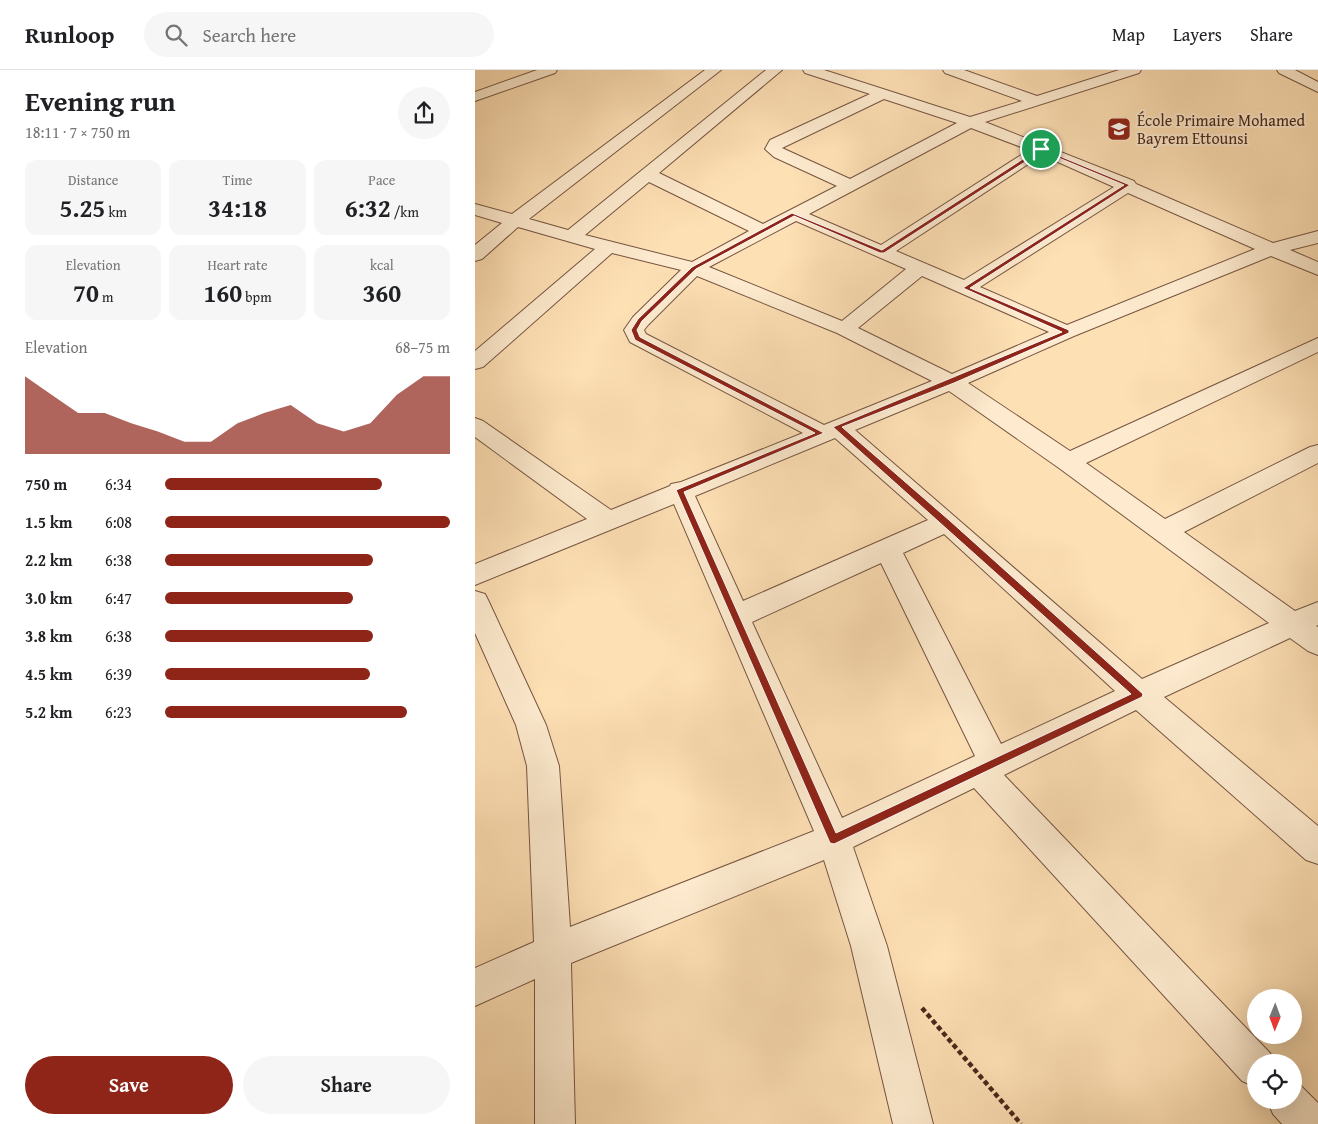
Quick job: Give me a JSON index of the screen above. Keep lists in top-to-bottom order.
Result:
{
  "places": {
    "school or university": ["École Primaire Mohamed Bayrem Ettounsi"]
  },
  "north": "bottom",
  "page": {
    "header": "Runloop",
    "search": "Search here",
    "nav": ["Map", "Layers", "Share"],
    "heading": ["Evening run", "18:11 · 7 × 750 m"],
    "stats": [
      ["Distance", "5.25 km"],
      ["Time", "34:18"],
      ["Pace", "6:32 /km"],
      ["Elevation", "70 m"],
      ["Heart rate", "160 bpm"],
      ["kcal", "360"]
    ],
    "chart": ["Elevation", "68–75 m"],
    "list": [
      {
        "name": "750 m",
        "note": "6:34"
      },
      {
        "name": "1.5 km",
        "note": "6:08"
      },
      {
        "name": "2.2 km",
        "note": "6:38"
      },
      {
        "name": "3.0 km",
        "note": "6:47"
      },
      {
        "name": "3.8 km",
        "note": "6:38"
      },
      {
        "name": "4.5 km",
        "note": "6:39"
      },
      {
        "name": "5.2 km",
        "note": "6:23"
      }
    ],
    "buttons": ["Save", "Share"]
  }
}
